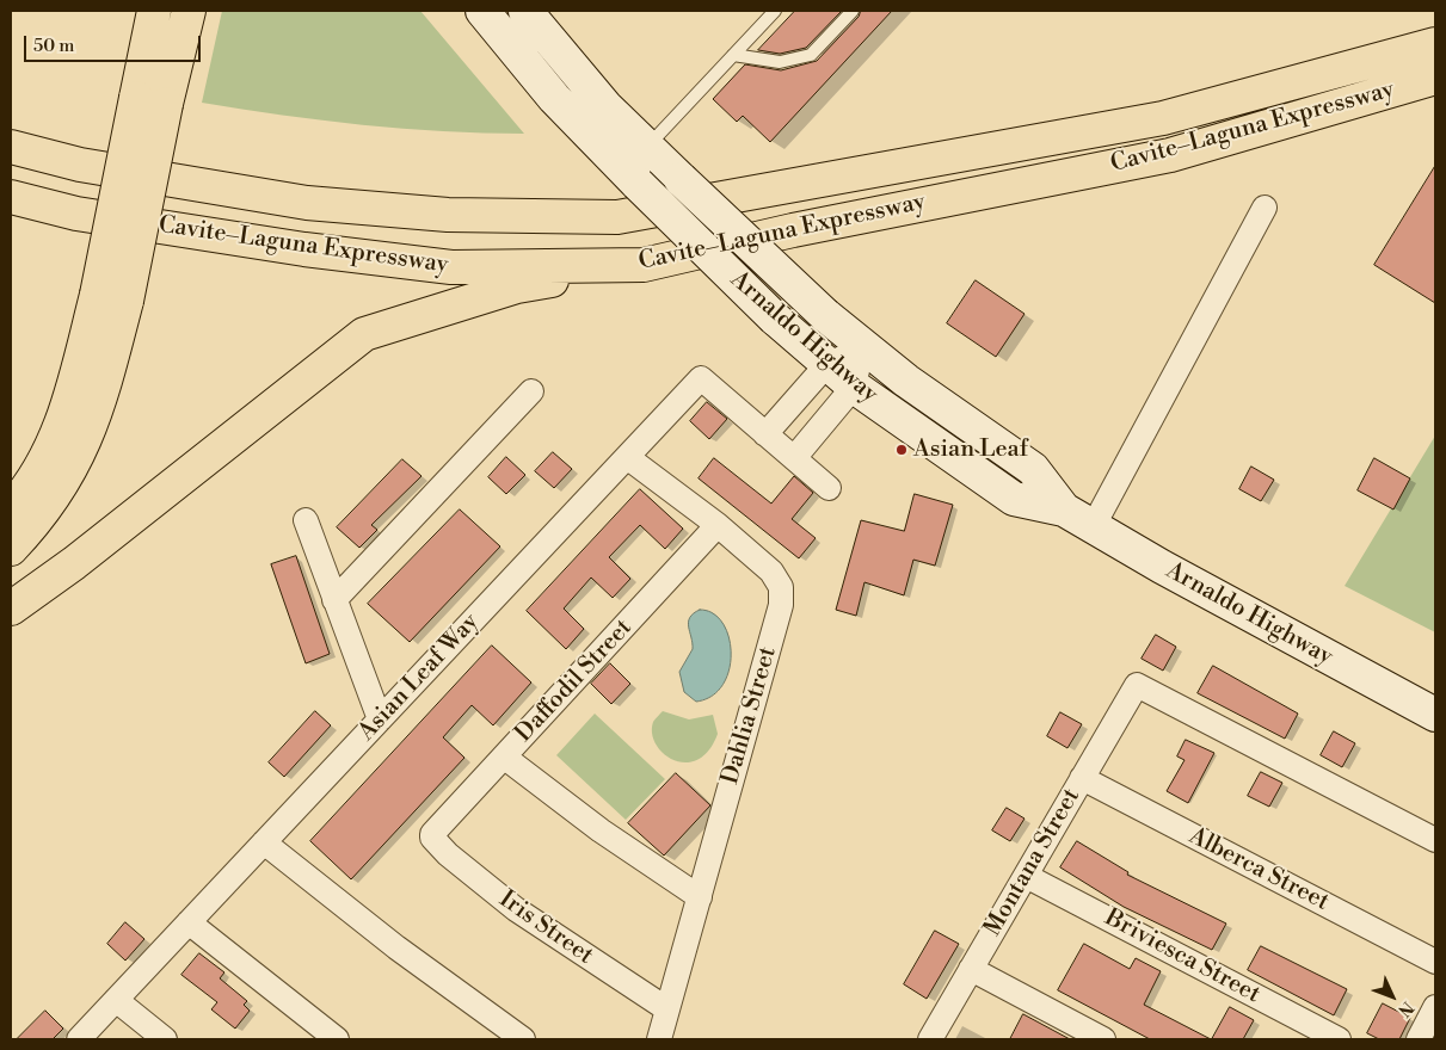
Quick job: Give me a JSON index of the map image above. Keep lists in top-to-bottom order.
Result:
{
  "streets": {
    "highway": ["Cavite–Laguna Expressway"],
    "main road": ["Arnaldo Highway"],
    "street": [
      "Asian Leaf Way",
      "Daffodil Street",
      "Dahlia Street",
      "Montana Street",
      "Alberca Street",
      "Iris Street",
      "Briviesca Street"
    ]
  },
  "crossings": [
    ["Asian Leaf Way", "Dahlia Street"],
    ["Daffodil Street", "Dahlia Street"],
    ["Daffodil Street", "Iris Street"],
    ["Dahlia Street", "Iris Street"],
    ["Montana Street", "Alberca Street"],
    ["Montana Street", "Briviesca Street"]
  ],
  "places": ["Asian Leaf"],
  "scale_bar": "50 m",
  "north": "bottom right"
}
